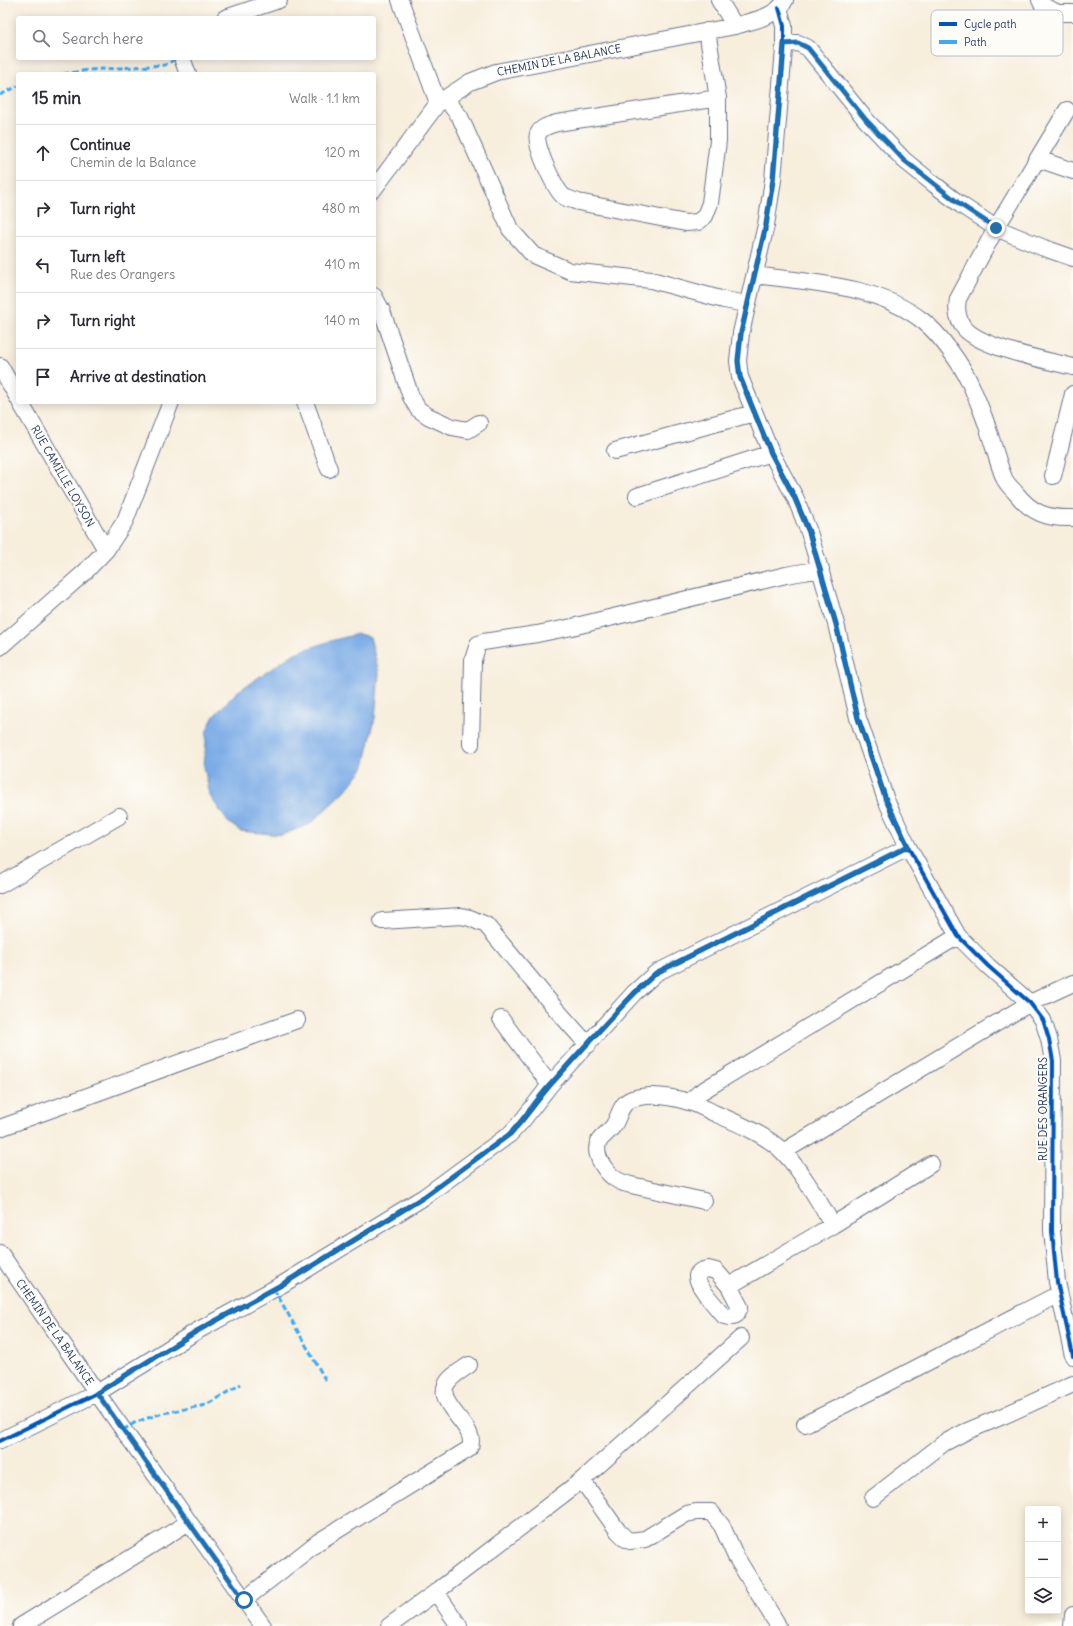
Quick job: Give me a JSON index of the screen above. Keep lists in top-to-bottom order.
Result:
{
  "streets": {
    "street": ["CHEMIN DE LA BALANCE", "RUE CAMILLE LOYSON", "RUE DES ORANGERS"]
  },
  "crossings": [
    ["CHEMIN DE LA BALANCE", "RUE DES ORANGERS"]
  ],
  "legend": ["Cycle path", "Path"],
  "page": {
    "search": "Search here",
    "heading": ["15 min", "Walk · 1.1 km"],
    "list": [
      ["Continue", "Chemin de la Balance", "120 m"],
      ["Turn right", "480 m"],
      ["Turn left", "Rue des Orangers", "410 m"],
      ["Turn right", "140 m"],
      "Arrive at destination"
    ],
    "map_buttons": ["+", "−"]
  }
}
